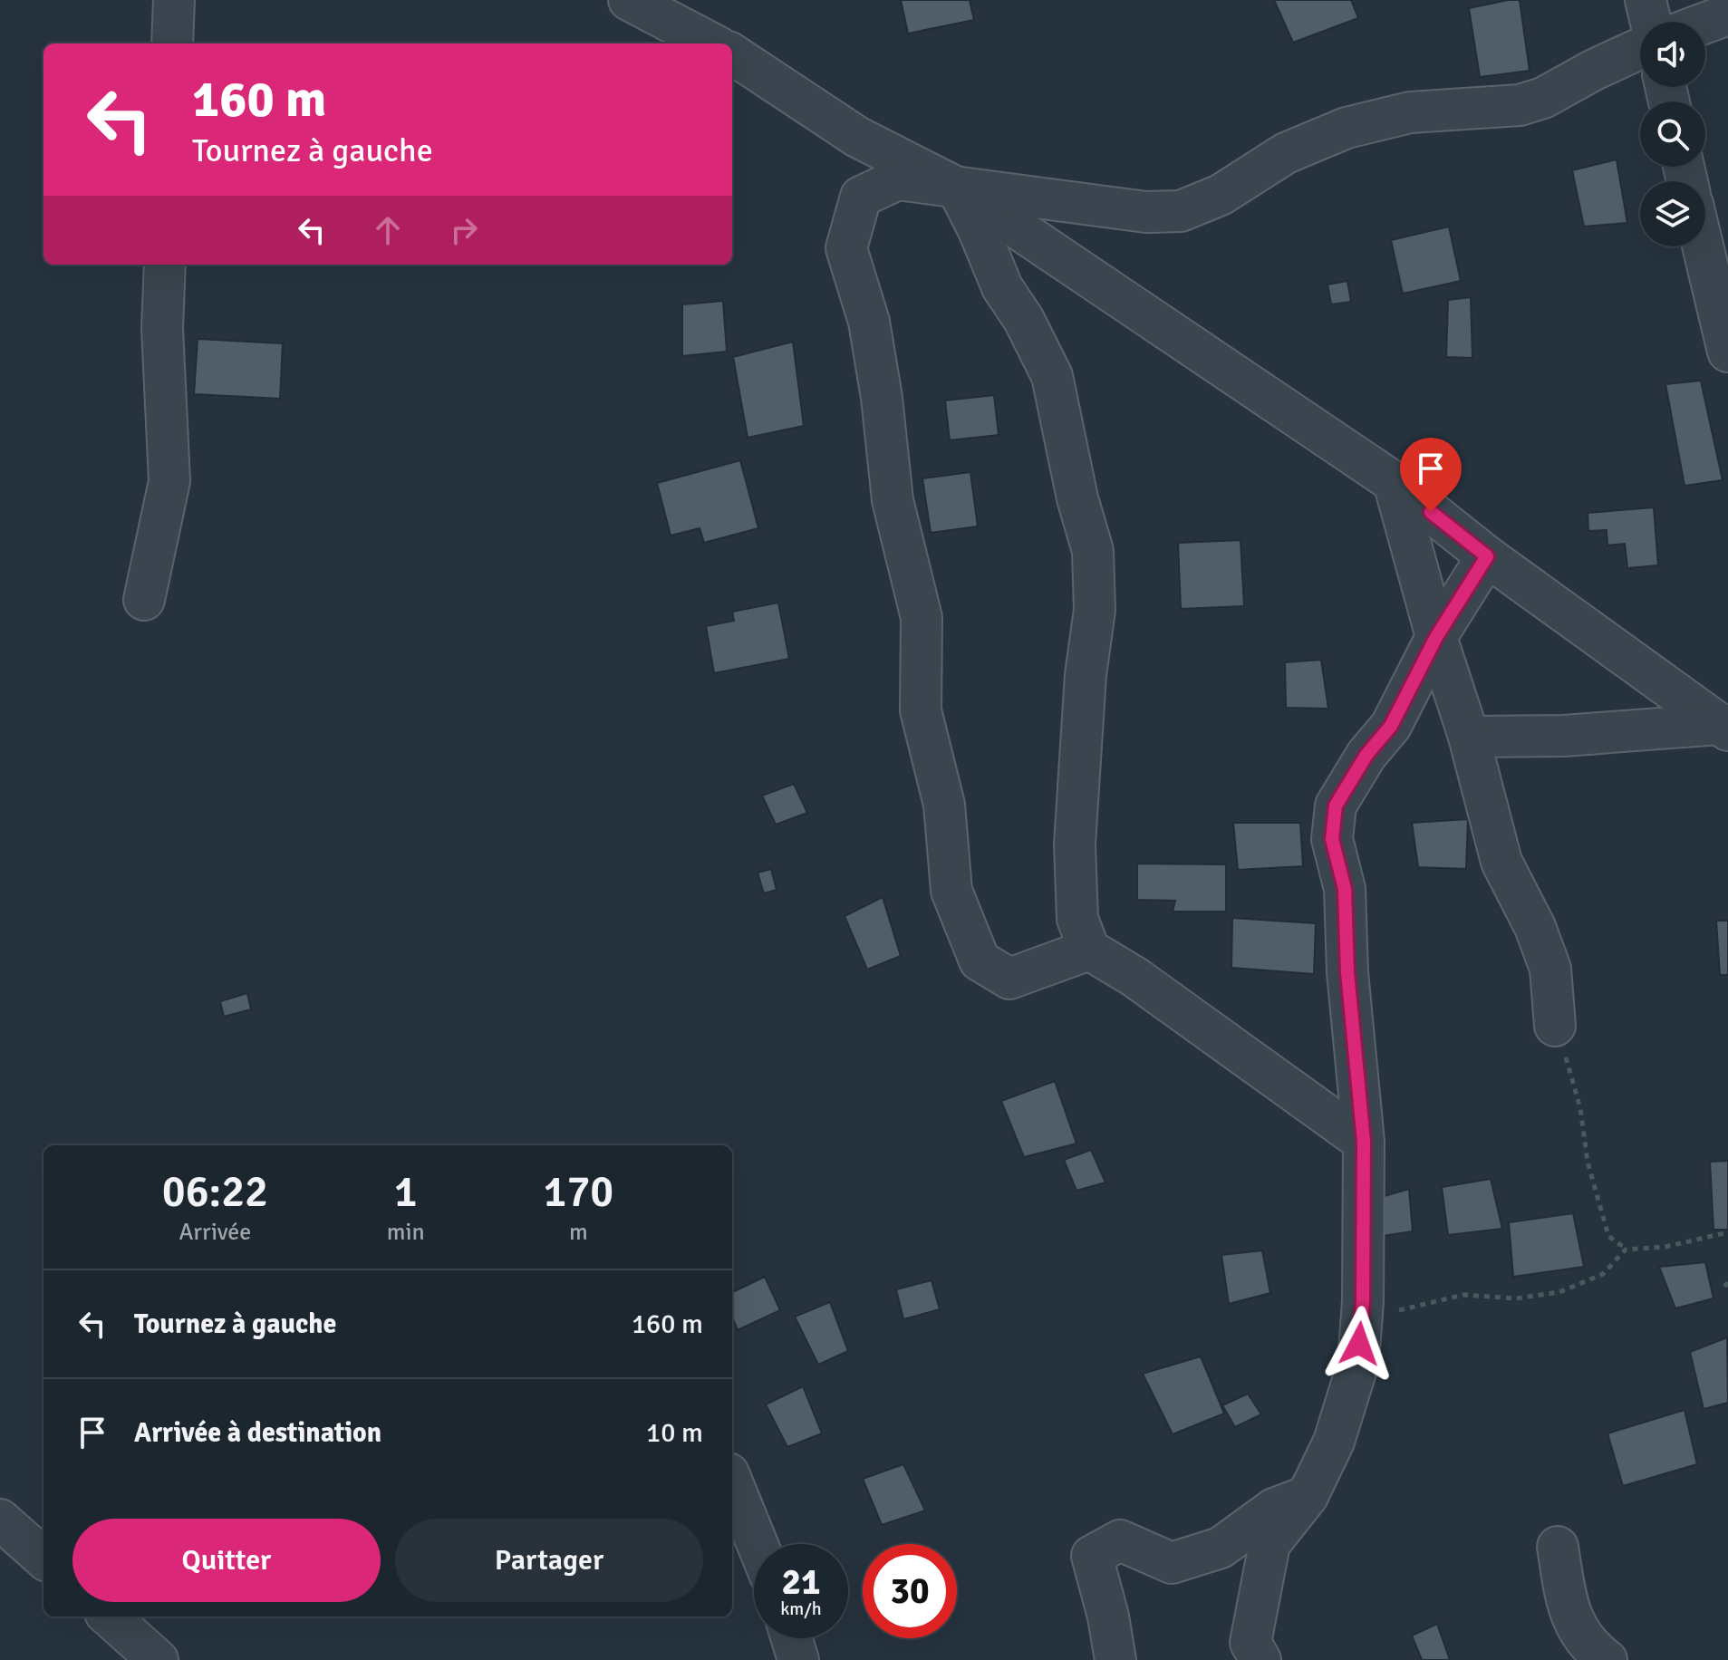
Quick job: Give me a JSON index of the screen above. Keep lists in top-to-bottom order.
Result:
{
  "page": {
    "turn": ["160 m", "Tournez à gauche"],
    "eta": [
      "06:22",
      "Arrivée",
      "1",
      "min",
      "170",
      "m"
    ],
    "list": [
      {
        "name": "Tournez à gauche",
        "value": "160 m"
      },
      {
        "name": "Arrivée à destination",
        "value": "10 m"
      }
    ],
    "buttons": ["Quitter", "Partager"],
    "speed": "21 km/h",
    "limit": "30"
  }
}
